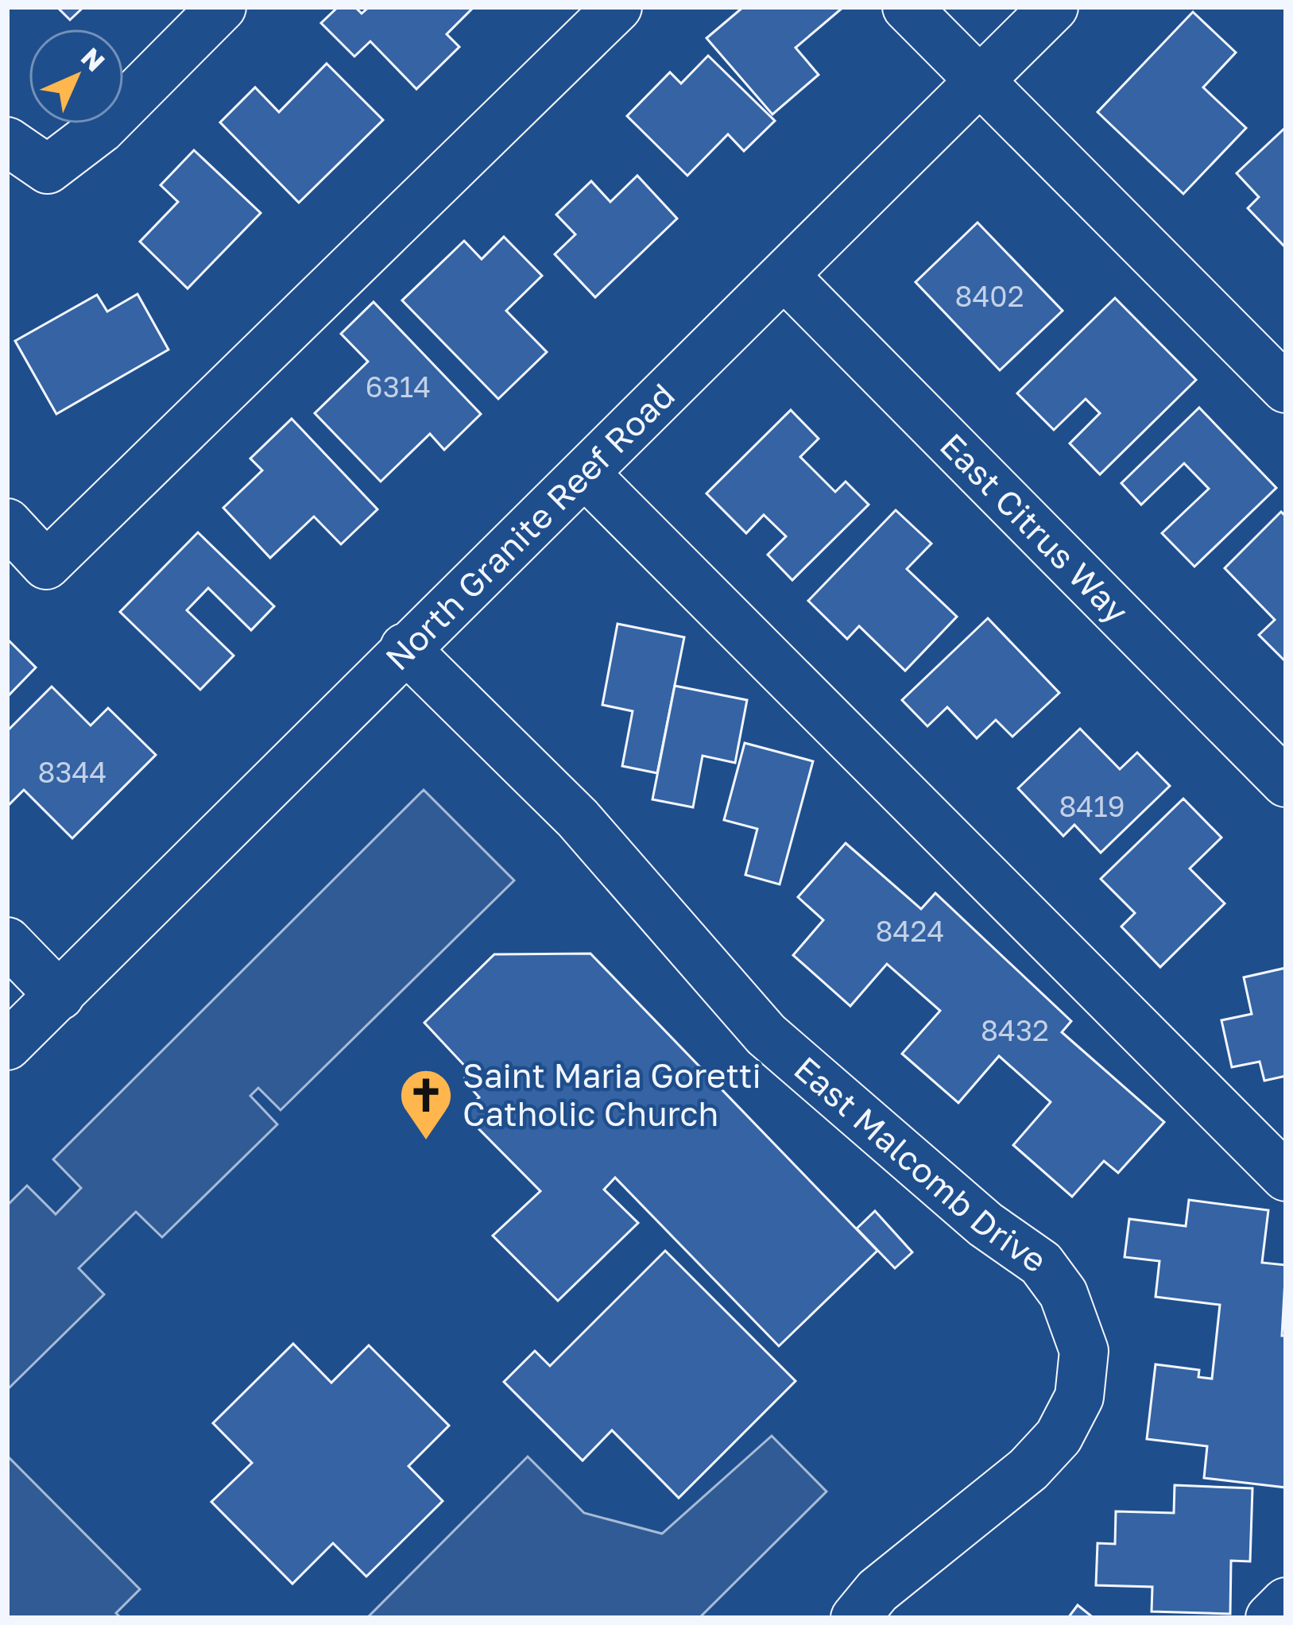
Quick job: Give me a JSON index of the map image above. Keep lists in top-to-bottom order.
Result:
{
  "streets": {
    "street": ["North Granite Reef Road", "East Citrus Way", "East Malcomb Drive"]
  },
  "crossings": [
    ["North Granite Reef Road", "East Citrus Way"],
    ["North Granite Reef Road", "East Malcomb Drive"]
  ],
  "places": {
    "church": ["Saint Maria Goretti Catholic Church"]
  },
  "house_numbers": [
    "8402",
    "6314",
    "8344",
    "8419",
    "8424",
    "8432"
  ],
  "north": "top right"
}
